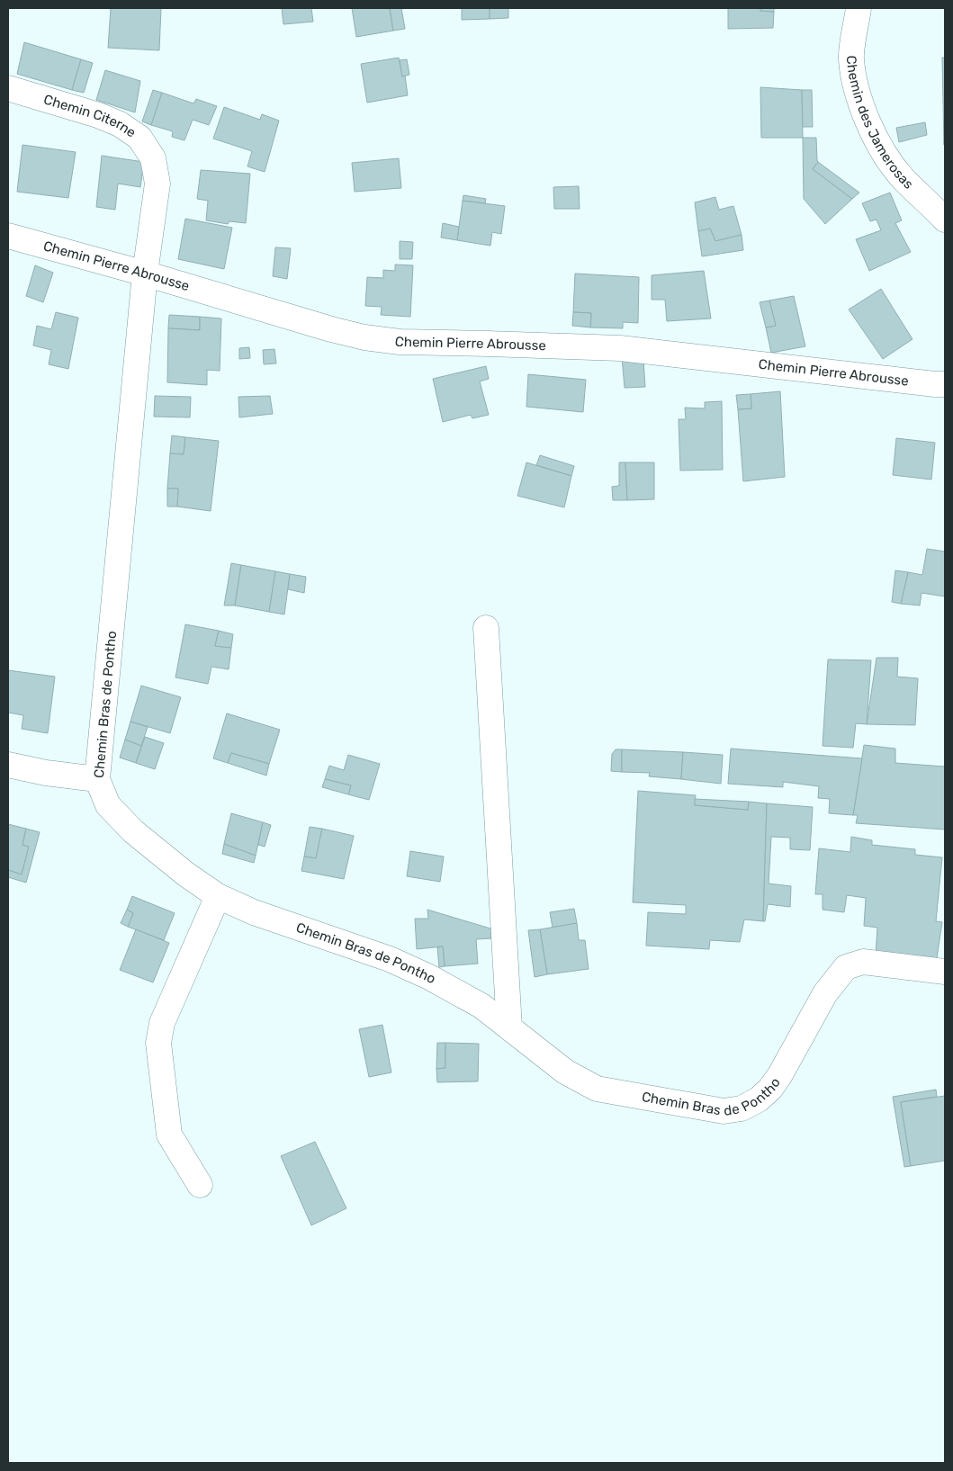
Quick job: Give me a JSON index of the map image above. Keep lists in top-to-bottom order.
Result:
{
  "streets": {
    "street": [
      "Chemin Citerne",
      "Chemin des Jamerosas",
      "Chemin Pierre Abrousse",
      "Chemin Bras de Pontho"
    ]
  },
  "crossings": [
    ["Chemin Citerne", "Chemin Pierre Abrousse"],
    ["Chemin Citerne", "Chemin Bras de Pontho"],
    ["Chemin Pierre Abrousse", "Chemin Bras de Pontho"]
  ]
}
